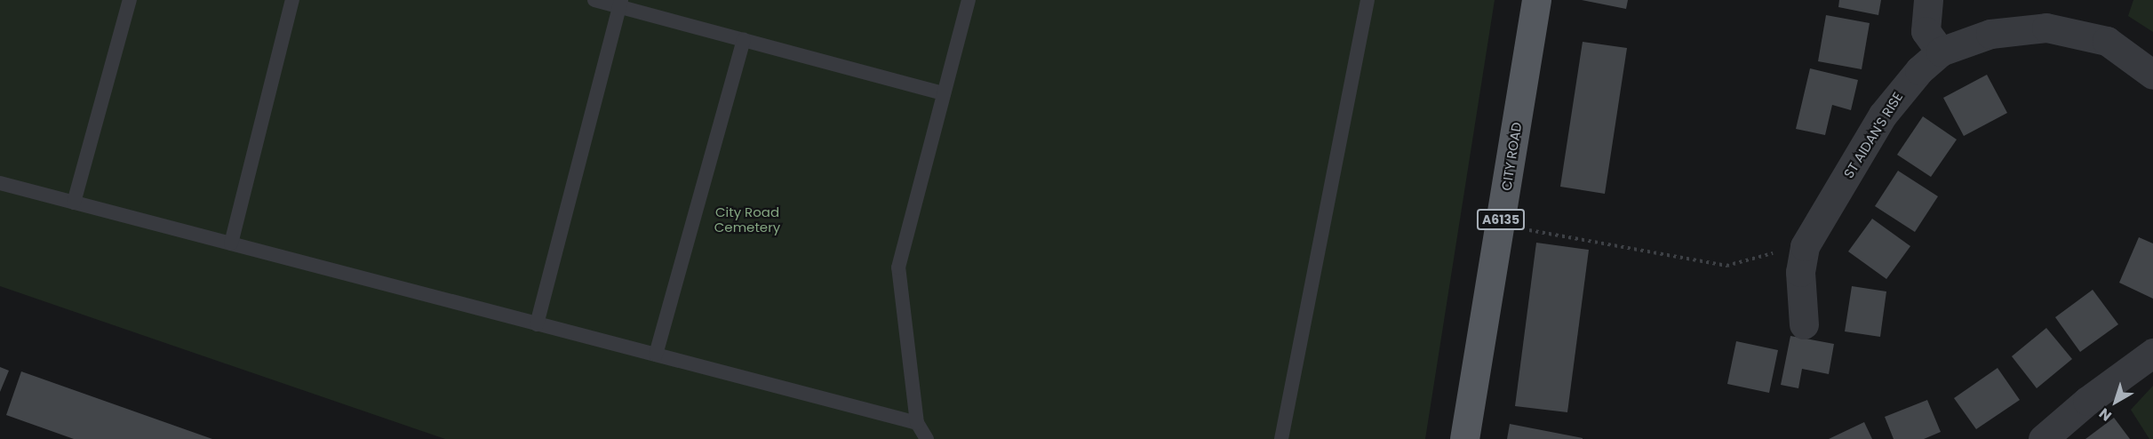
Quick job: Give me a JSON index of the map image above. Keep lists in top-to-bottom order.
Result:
{
  "streets": {
    "main road": ["CITY ROAD", "A6135"],
    "street": ["ST AIDAN'S RISE"]
  },
  "parks": ["City Road Cemetery"],
  "north": "bottom left"
}
